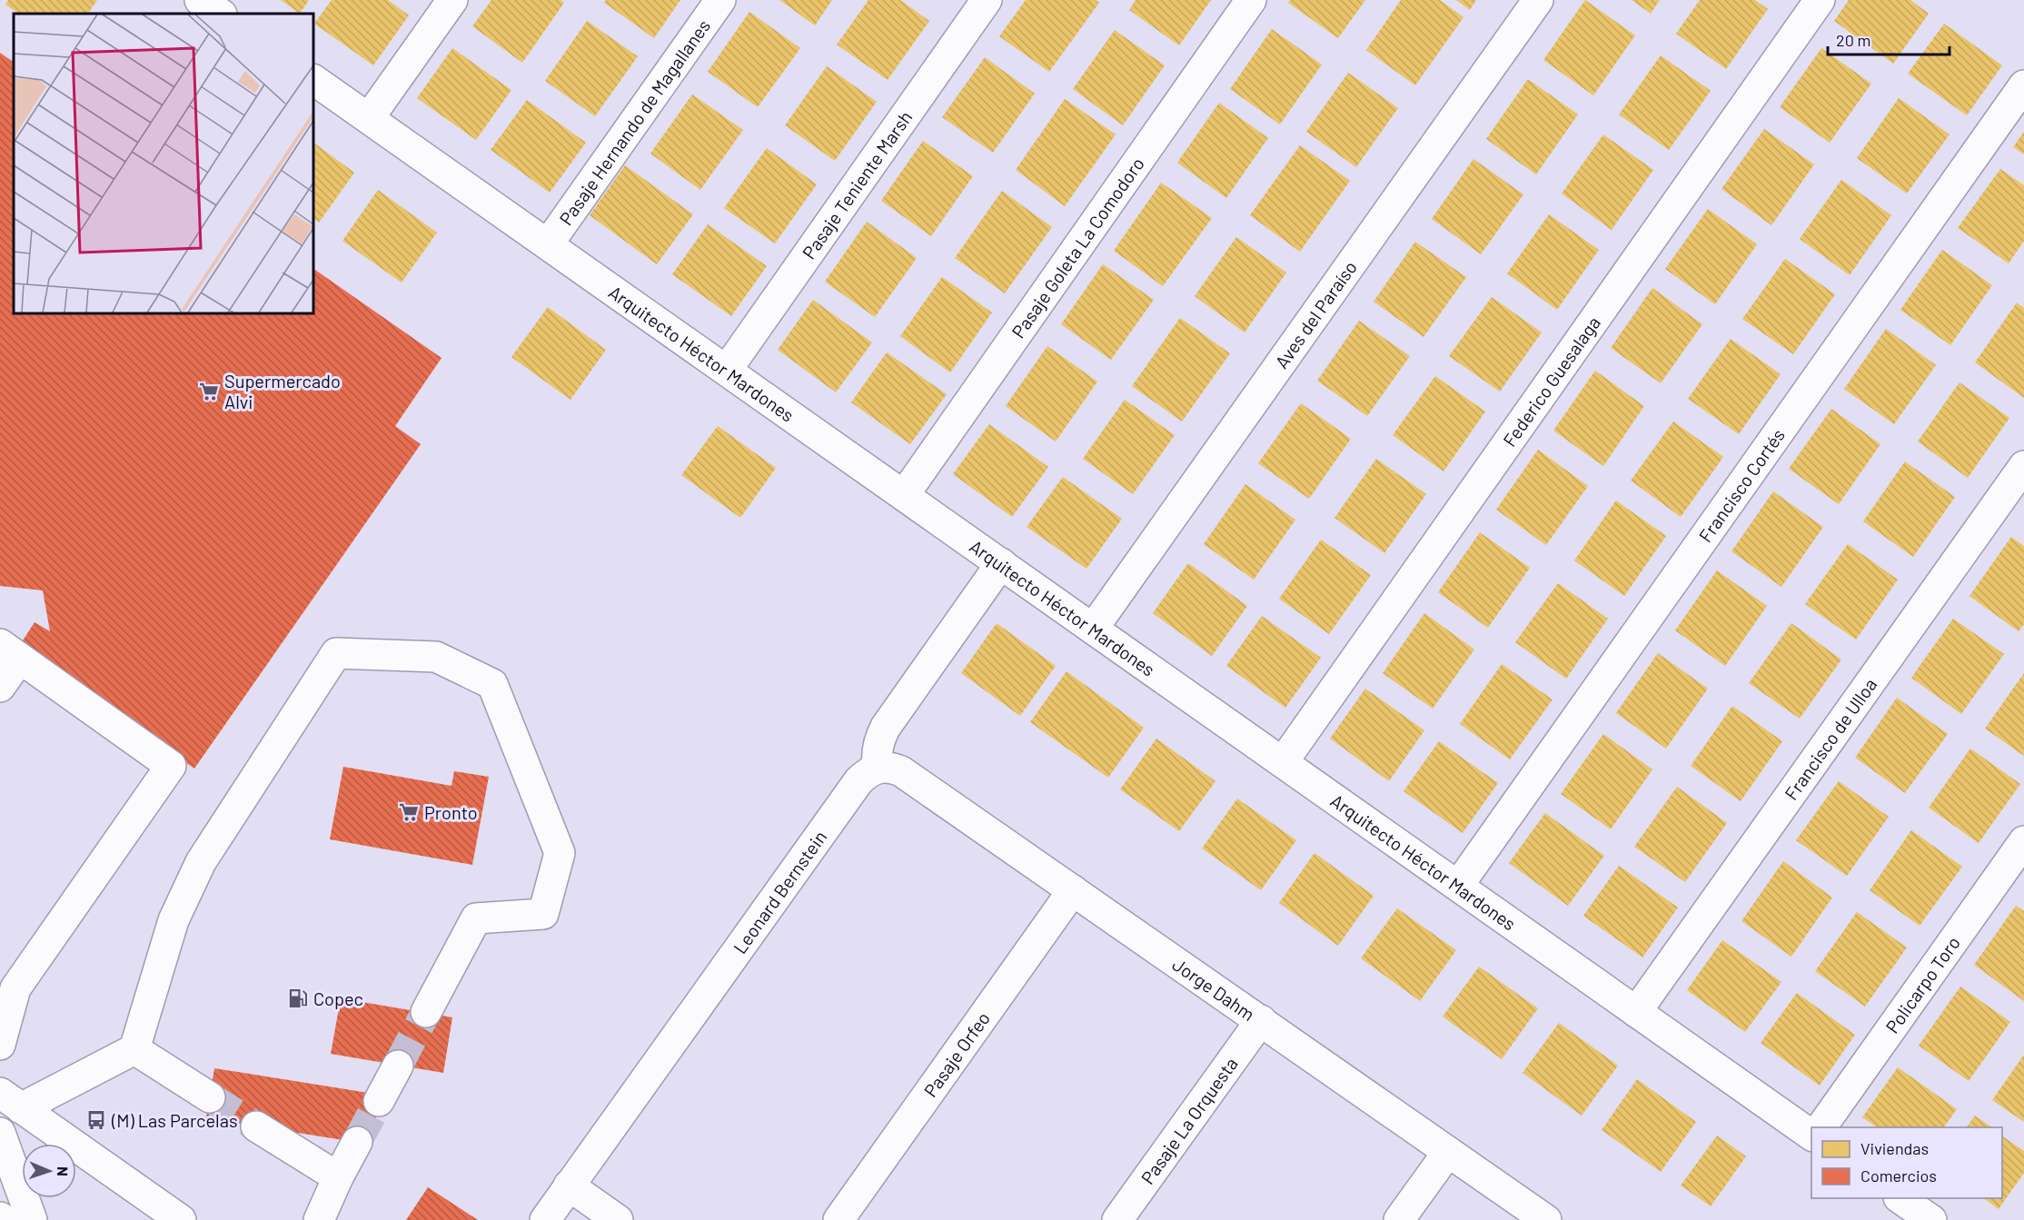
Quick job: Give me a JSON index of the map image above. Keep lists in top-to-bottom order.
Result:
{
  "streets": {
    "street": [
      "Pasaje Hernando de Magallanes",
      "Pasaje Teniente Marsh",
      "Pasaje Goleta La Comodoro",
      "Aves del Paraíso",
      "Arquitecto Héctor Mardones",
      "Federico Guesalaga",
      "Francisco Cortés",
      "Francisco de Ulloa",
      "Leonard Bernstein",
      "Policarpo Toro",
      "Jorge Dahm",
      "Pasaje Orfeo",
      "Pasaje La Orquesta"
    ]
  },
  "crossings": [
    ["Pasaje Hernando de Magallanes", "Arquitecto Héctor Mardones"],
    ["Pasaje Teniente Marsh", "Arquitecto Héctor Mardones"],
    ["Pasaje Goleta La Comodoro", "Arquitecto Héctor Mardones"],
    ["Aves del Paraíso", "Arquitecto Héctor Mardones"],
    ["Arquitecto Héctor Mardones", "Federico Guesalaga"],
    ["Arquitecto Héctor Mardones", "Francisco Cortés"],
    ["Arquitecto Héctor Mardones", "Francisco de Ulloa"],
    ["Leonard Bernstein", "Jorge Dahm"],
    ["Jorge Dahm", "Pasaje Orfeo"],
    ["Jorge Dahm", "Pasaje La Orquesta"]
  ],
  "places": {
    "supermarket": ["Supermercado Alvi", "Pronto"],
    "fuel station": ["Copec"],
    "bus stop": ["(M) Las Parcelas"]
  },
  "legend": ["Viviendas", "Comercios"],
  "scale_bar": "20 m",
  "north": "right"
}
